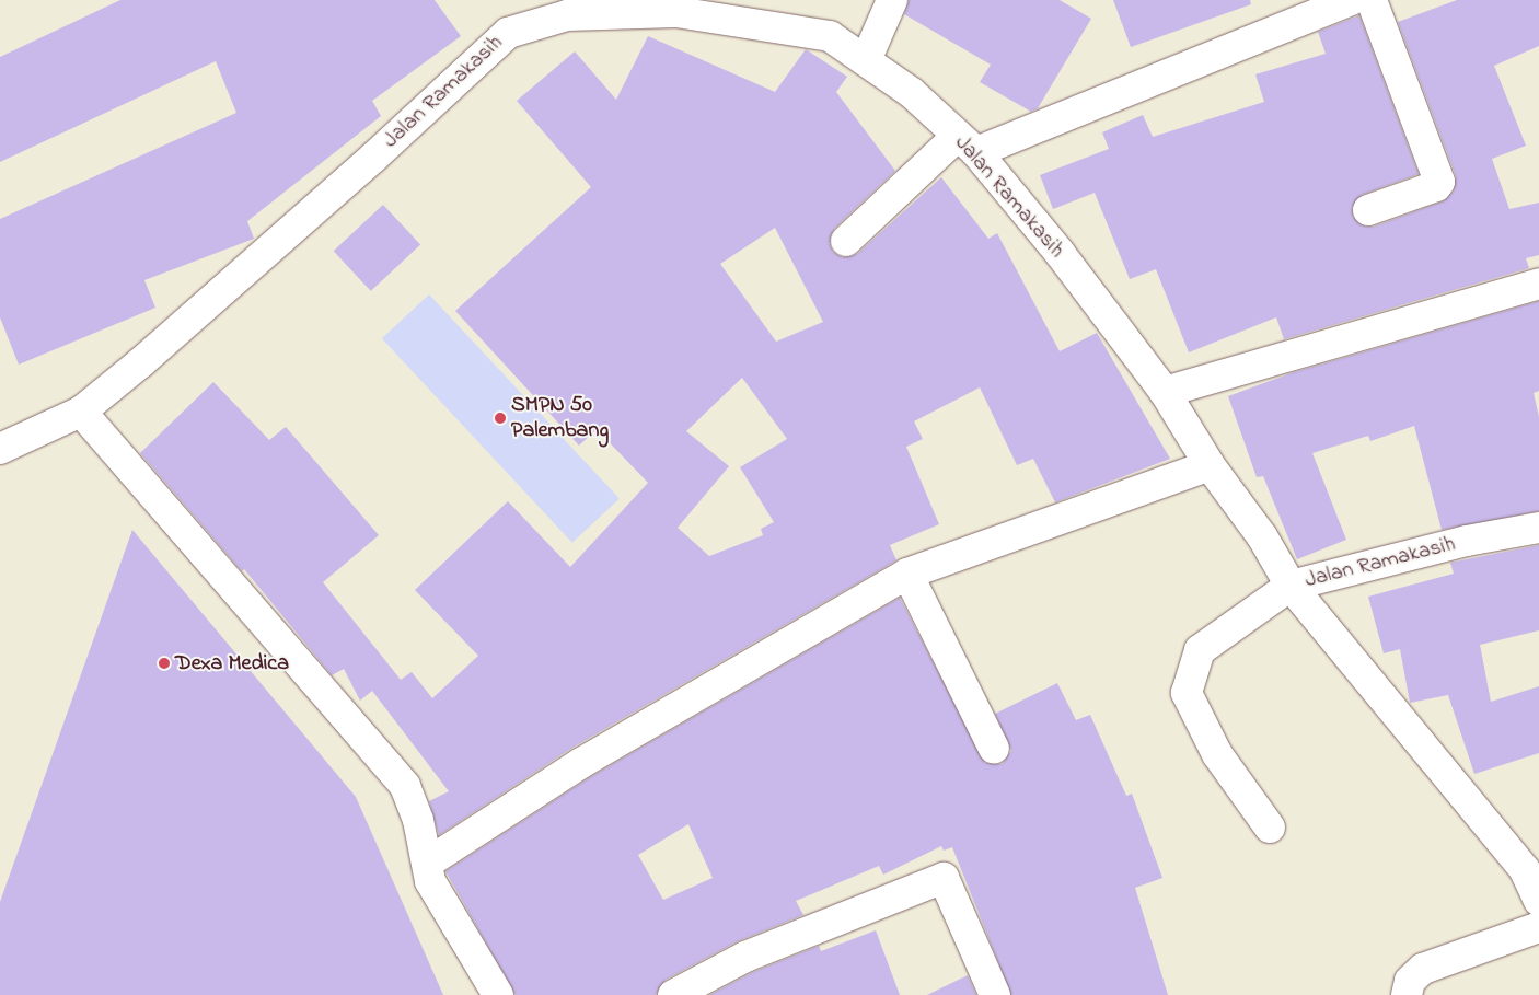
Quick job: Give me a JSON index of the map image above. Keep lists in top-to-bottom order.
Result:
{
  "streets": {
    "street": ["Jalan Ramakasih"]
  },
  "places": ["SMPN 50 Palembang", "Dexa Medica"]
}
